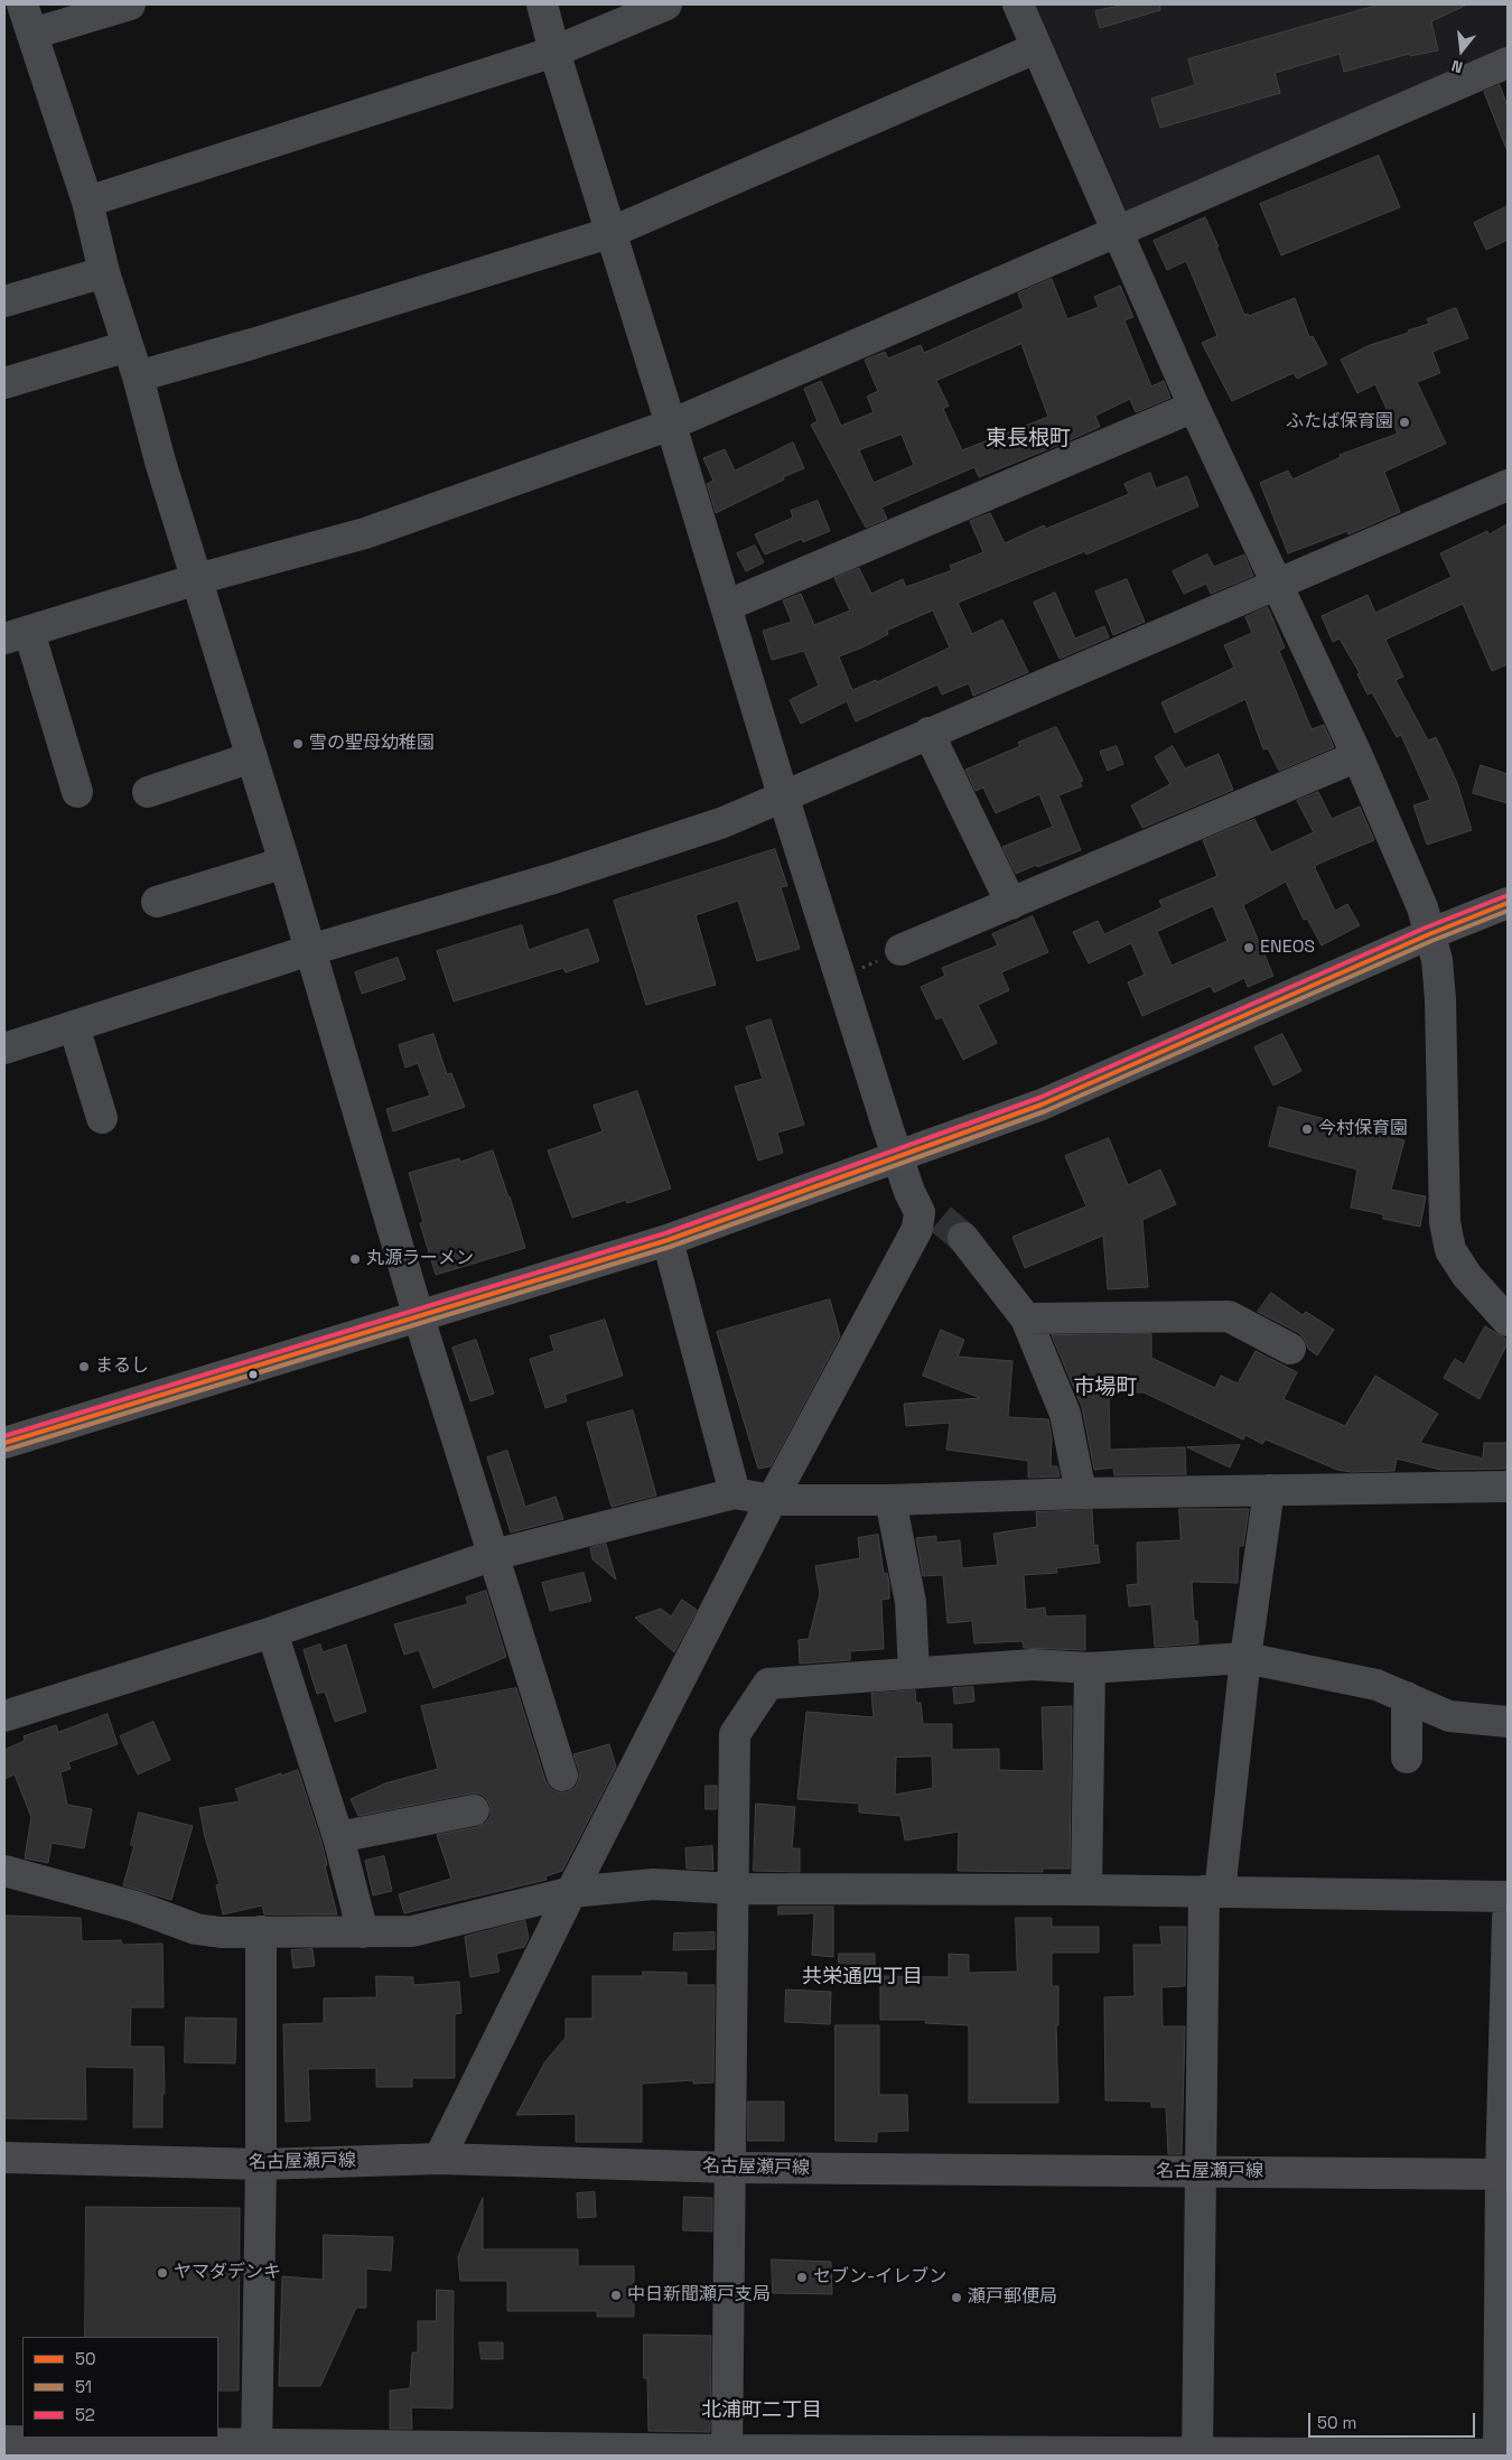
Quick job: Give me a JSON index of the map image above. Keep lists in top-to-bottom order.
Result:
{
  "streets": {
    "main road": ["名古屋瀬戸線"]
  },
  "districts": [
    "東長根町",
    "市場町",
    "共栄通四丁目",
    "北浦町二丁目"
  ],
  "places": [
    "ふたば保育園",
    "雪の聖母幼稚園",
    "ENEOS",
    "今村保育園",
    "丸源ラーメン",
    "まるし",
    "ヤマダデンキ",
    "セブン-イレブン",
    "中日新聞瀬戸支局",
    "瀬戸郵便局"
  ],
  "lines": ["transit line 52", "transit line 50", "transit line 51"],
  "legend": ["50", "51", "52"],
  "scale_bar": "50 m",
  "north": "bottom"
}
